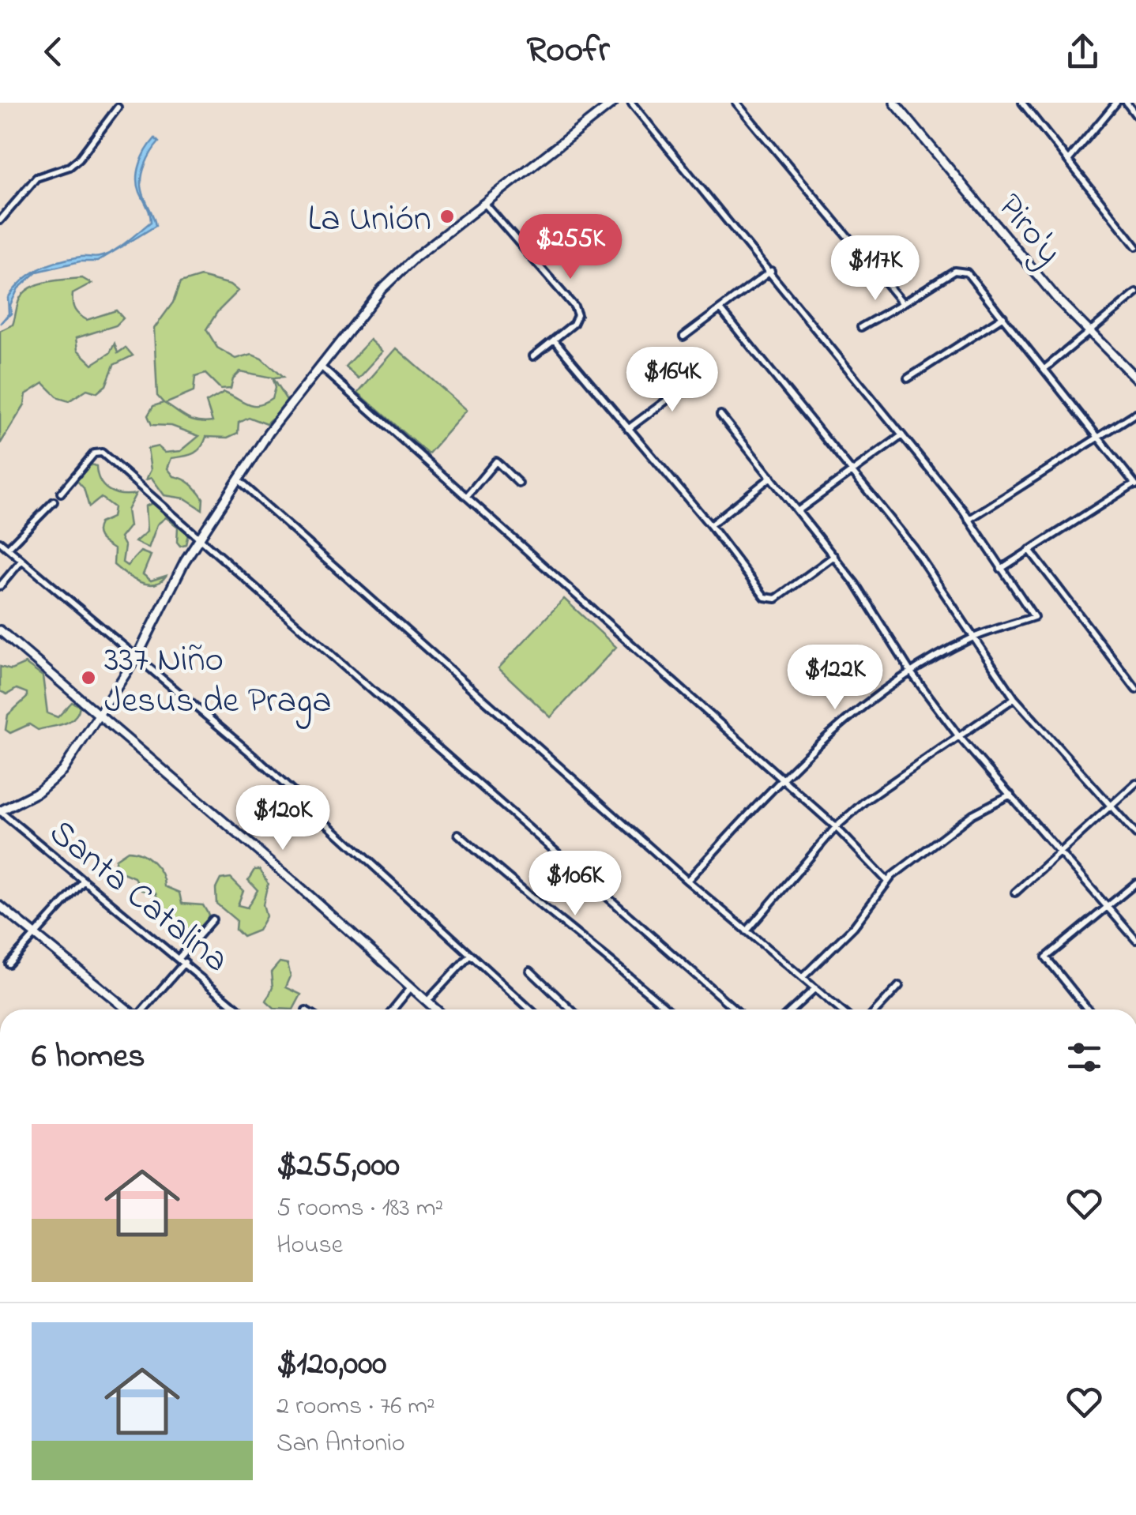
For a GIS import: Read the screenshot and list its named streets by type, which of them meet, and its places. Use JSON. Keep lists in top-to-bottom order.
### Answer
{
  "streets": {
    "main road": ["Piro'y"],
    "street": ["Santa Catalina"]
  },
  "places": ["La Unión", "337 Niño Jesus de Praga"],
  "page": {
    "header": "Roofr",
    "price": [
      "$255K",
      "$117K",
      "$164K",
      "$122K",
      "$120K",
      "$106K"
    ],
    "heading": "6 homes",
    "list": [
      {
        "name": "$255,000",
        "note": "5 rooms · 183 m² · House"
      },
      {
        "name": "$120,000",
        "note": "2 rooms · 76 m² · San Antonio"
      }
    ]
  }
}
